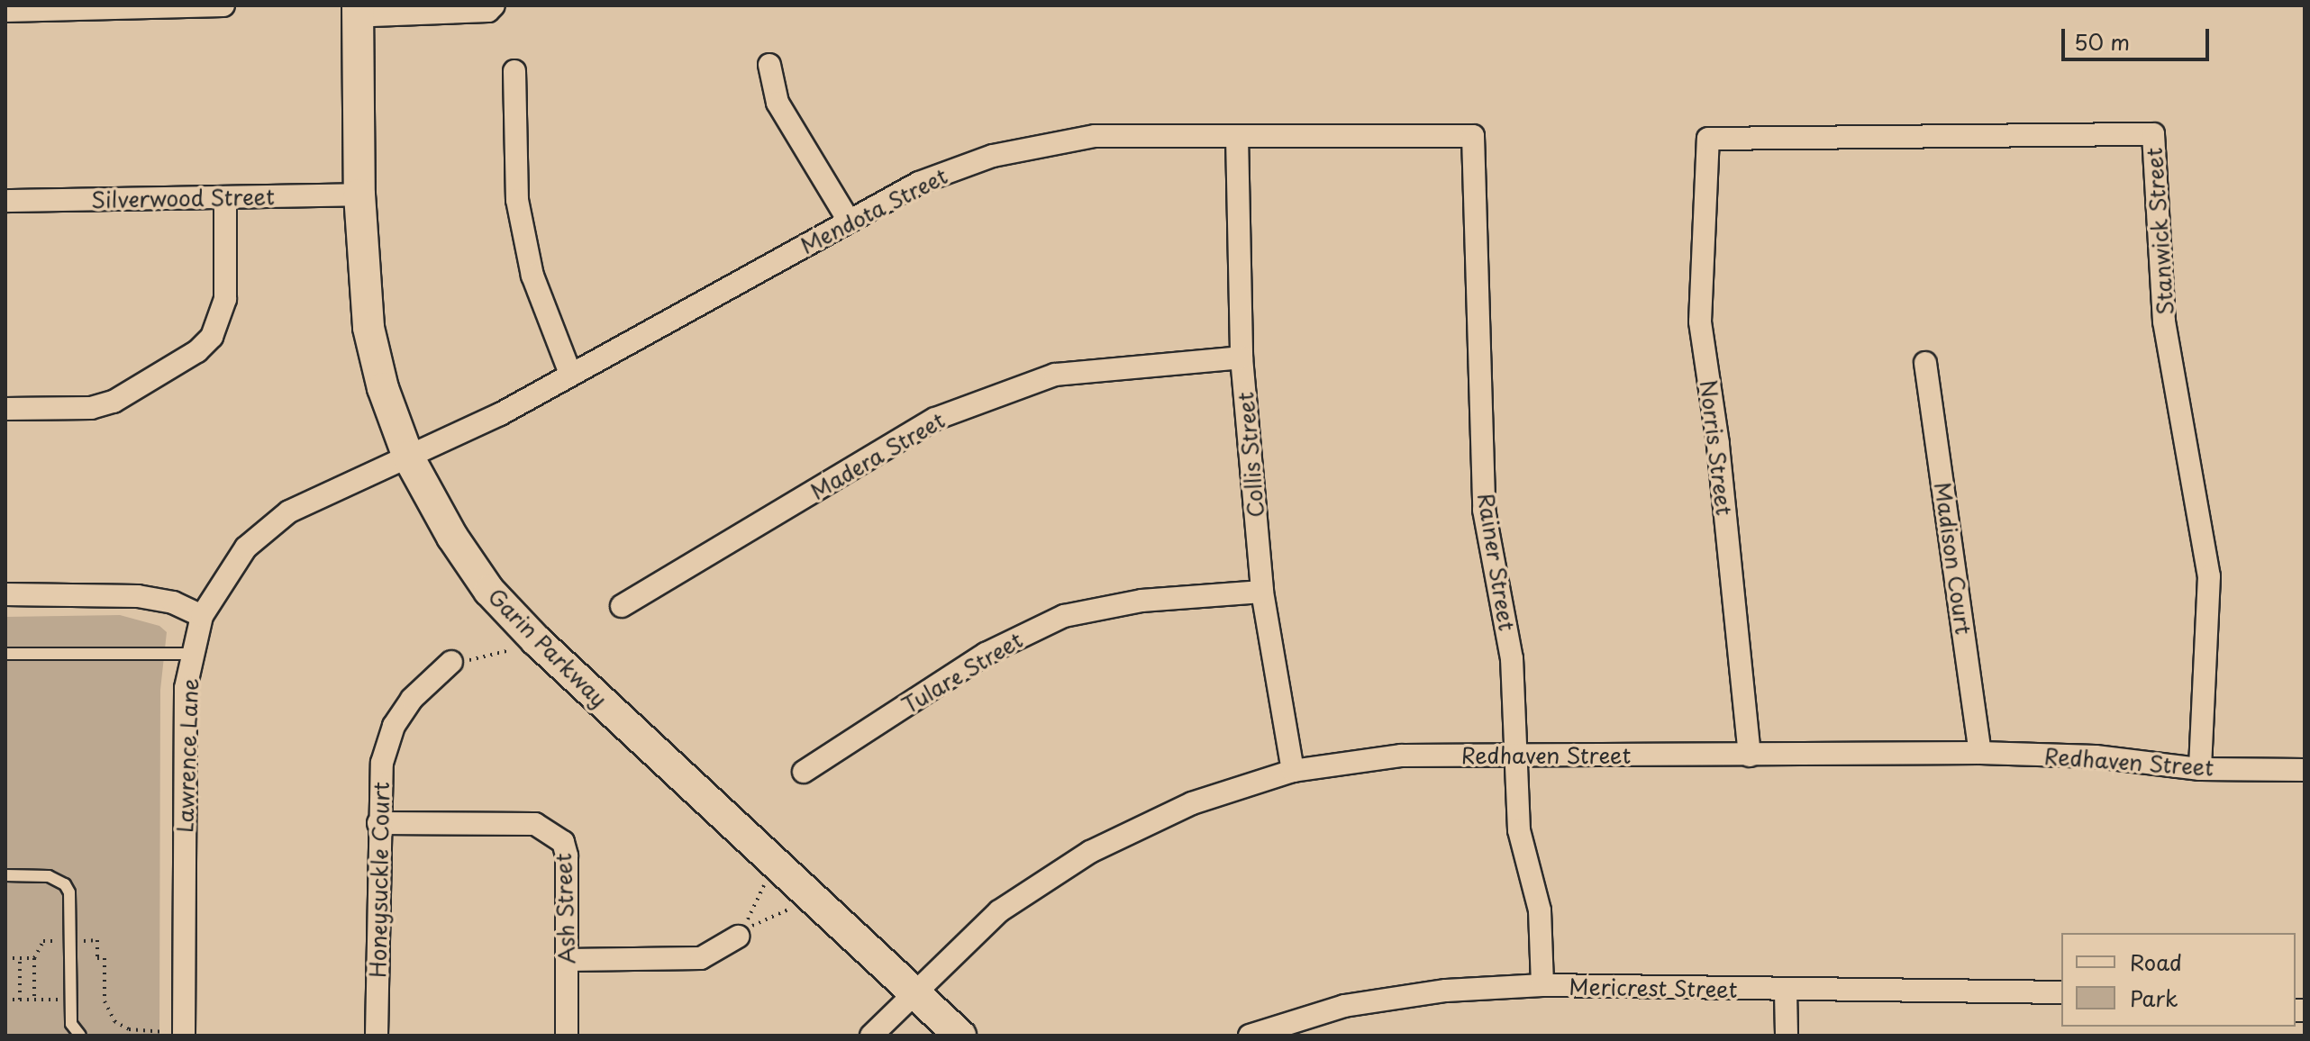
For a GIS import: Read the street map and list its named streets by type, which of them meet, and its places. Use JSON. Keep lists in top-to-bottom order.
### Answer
{
  "streets": {
    "street": [
      "Silverwood Street",
      "Mendota Street",
      "Stanwick Street",
      "Norris Street",
      "Collis Street",
      "Madera Street",
      "Madison Court",
      "Rainer Street",
      "Garin Parkway",
      "Tulare Street",
      "Lawrence Lane",
      "Redhaven Street",
      "Honeysuckle Court",
      "Ash Street",
      "Mericrest Street"
    ]
  },
  "crossings": [
    ["Silverwood Street", "Garin Parkway"],
    ["Mendota Street", "Collis Street"],
    ["Mendota Street", "Rainer Street"],
    ["Mendota Street", "Garin Parkway"],
    ["Mendota Street", "Lawrence Lane"],
    ["Stanwick Street", "Norris Street"],
    ["Stanwick Street", "Redhaven Street"],
    ["Norris Street", "Redhaven Street"],
    ["Collis Street", "Madera Street"],
    ["Collis Street", "Tulare Street"],
    ["Collis Street", "Redhaven Street"],
    ["Madison Court", "Redhaven Street"],
    ["Rainer Street", "Redhaven Street"],
    ["Rainer Street", "Mericrest Street"],
    ["Garin Parkway", "Lawrence Lane"],
    ["Garin Parkway", "Redhaven Street"],
    ["Honeysuckle Court", "Ash Street"]
  ],
  "legend": ["Road", "Park"],
  "scale_bar": "50 m"
}
